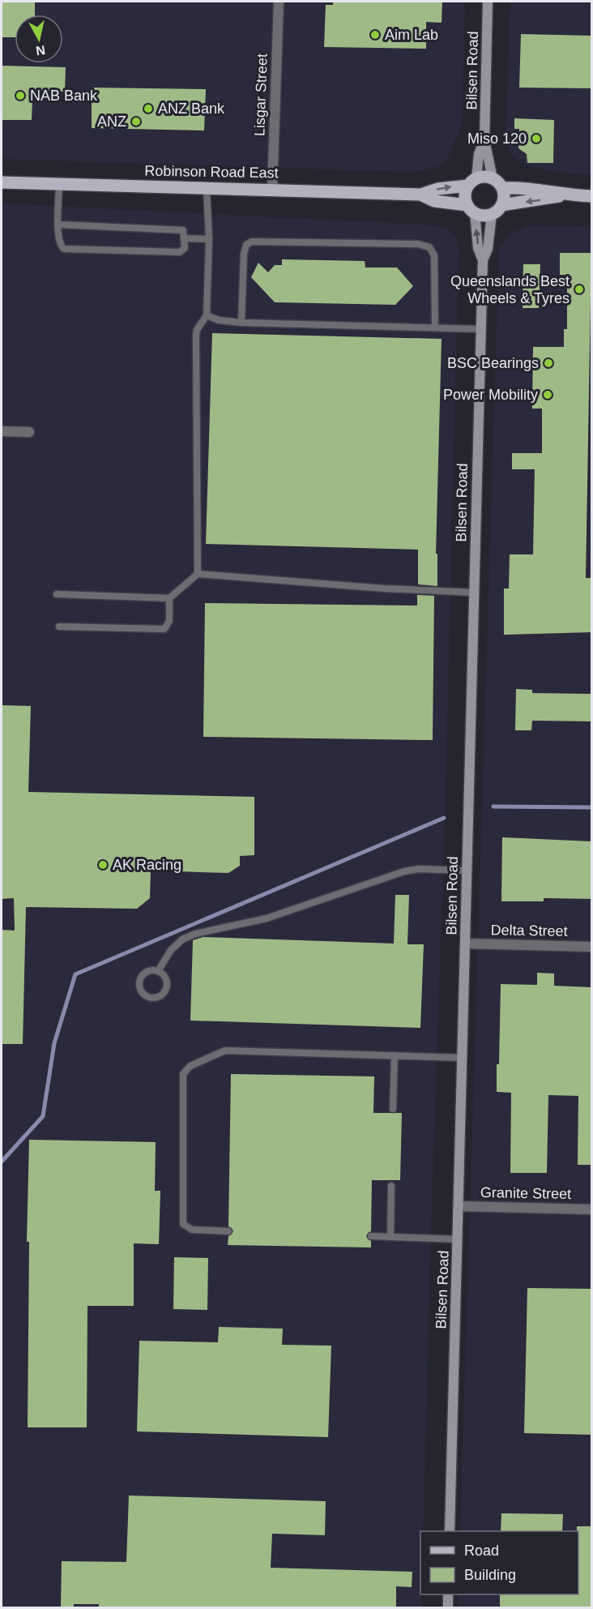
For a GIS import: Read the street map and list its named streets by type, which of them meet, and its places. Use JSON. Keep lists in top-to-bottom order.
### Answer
{
  "streets": {
    "main road": ["Robinson Road East"],
    "street": [
      "Bilsen Road",
      "Lisgar Street",
      "Delta Street",
      "Granite Street"
    ]
  },
  "crossings": [
    ["Bilsen Road", "Robinson Road East"],
    ["Bilsen Road", "Delta Street"],
    ["Bilsen Road", "Granite Street"],
    ["Lisgar Street", "Robinson Road East"]
  ],
  "places": [
    "Aim Lab",
    "NAB Bank",
    "ANZ Bank",
    "ANZ",
    "Miso 120",
    "Queenslands Best Wheels & Tyres",
    "BSC Bearings",
    "Power Mobility",
    "AK Racing"
  ],
  "legend": ["Road", "Building"],
  "north": "bottom"
}
